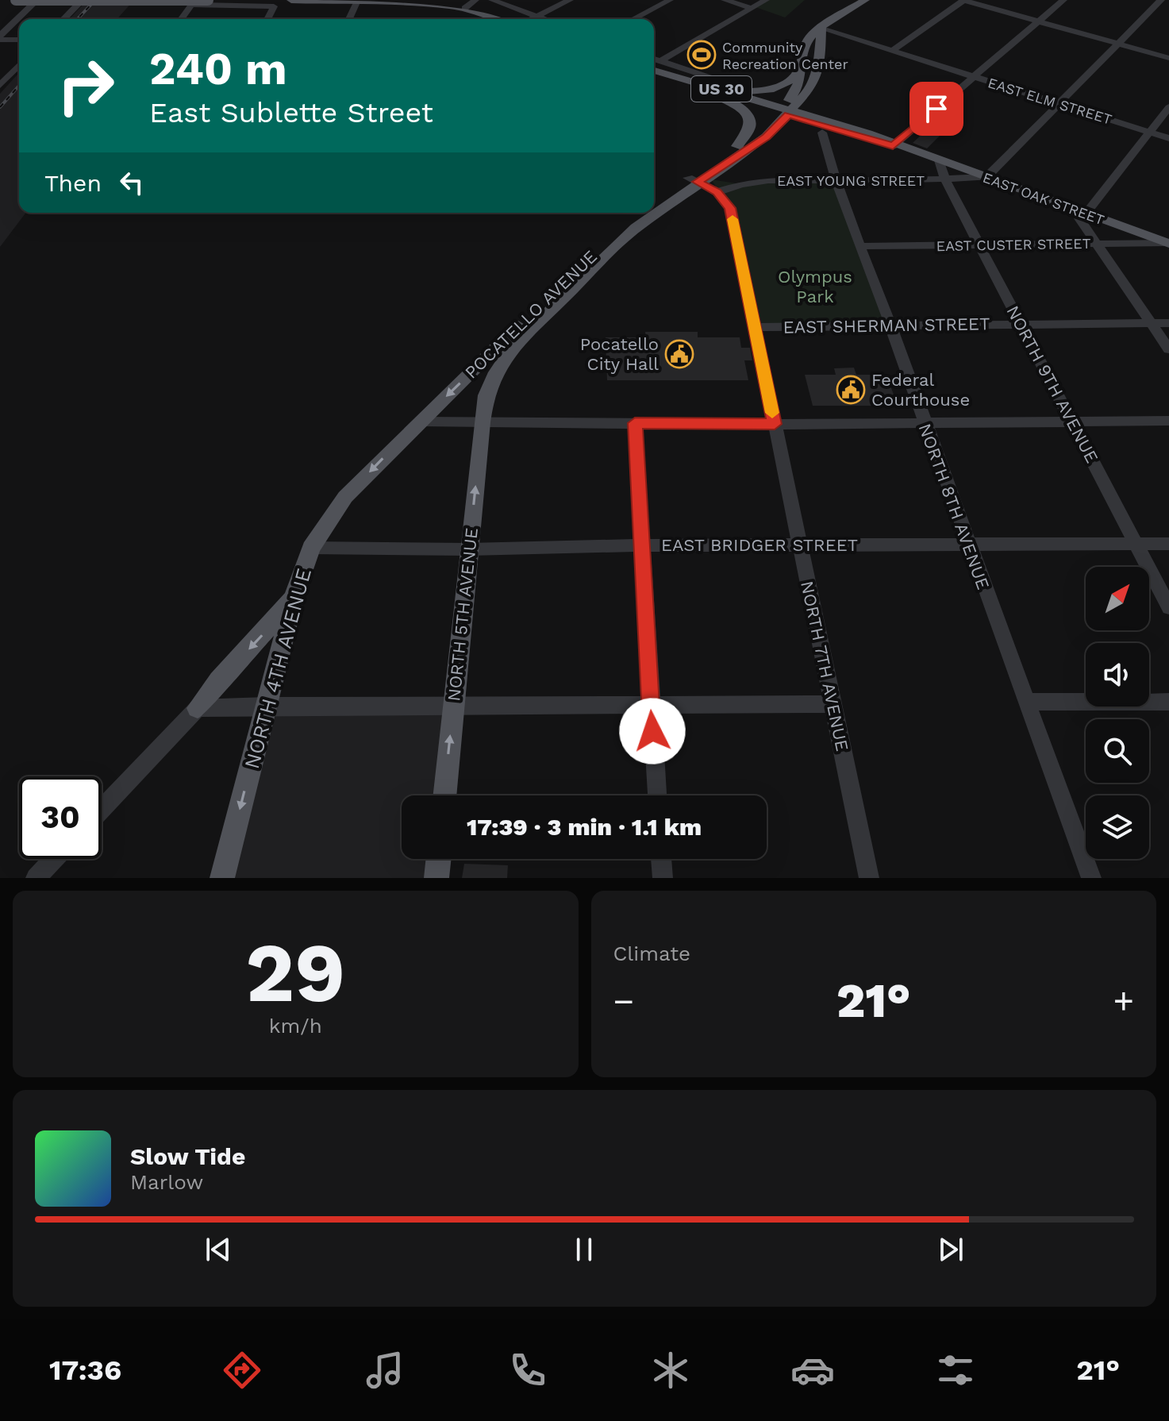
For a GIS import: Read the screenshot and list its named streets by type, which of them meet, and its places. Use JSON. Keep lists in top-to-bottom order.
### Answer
{
  "streets": {
    "main road": [
      "US 30",
      "EAST OAK STREET",
      "POCATELLO AVENUE",
      "NORTH 5TH AVENUE",
      "NORTH 4TH AVENUE"
    ],
    "street": [
      "EAST ELM STREET",
      "EAST YOUNG STREET",
      "EAST CUSTER STREET",
      "EAST SHERMAN STREET",
      "NORTH 9TH AVENUE",
      "NORTH 8TH AVENUE",
      "EAST BRIDGER STREET",
      "NORTH 7TH AVENUE"
    ]
  },
  "crossings": [
    ["US 30", "EAST OAK STREET"],
    ["US 30", "POCATELLO AVENUE"],
    ["EAST YOUNG STREET", "EAST OAK STREET"],
    ["EAST YOUNG STREET", "NORTH 9TH AVENUE"],
    ["EAST YOUNG STREET", "NORTH 8TH AVENUE"],
    ["EAST YOUNG STREET", "NORTH 7TH AVENUE"],
    ["EAST OAK STREET", "EAST CUSTER STREET"],
    ["EAST OAK STREET", "POCATELLO AVENUE"],
    ["EAST OAK STREET", "NORTH 9TH AVENUE"],
    ["EAST CUSTER STREET", "NORTH 9TH AVENUE"],
    ["EAST CUSTER STREET", "NORTH 8TH AVENUE"],
    ["POCATELLO AVENUE", "NORTH 5TH AVENUE"],
    ["POCATELLO AVENUE", "NORTH 4TH AVENUE"],
    ["EAST SHERMAN STREET", "NORTH 9TH AVENUE"],
    ["EAST SHERMAN STREET", "NORTH 8TH AVENUE"],
    ["EAST SHERMAN STREET", "NORTH 7TH AVENUE"],
    ["NORTH 9TH AVENUE", "EAST BRIDGER STREET"],
    ["NORTH 8TH AVENUE", "EAST BRIDGER STREET"],
    ["EAST BRIDGER STREET", "NORTH 5TH AVENUE"],
    ["EAST BRIDGER STREET", "NORTH 7TH AVENUE"],
    ["EAST BRIDGER STREET", "NORTH 4TH AVENUE"]
  ],
  "one_way": ["NORTH 5TH AVENUE", "NORTH 4TH AVENUE"],
  "parks": ["Olympus Park"],
  "places": {
    "sports": ["Community Recreation Center"],
    "public building": ["Pocatello City Hall", "Federal Courthouse"]
  },
  "north": "top right",
  "page": {
    "turn": ["240 m", "East Sublette Street"],
    "then": "Then",
    "limit": "30",
    "trip": "17:39 · 3 min · 1.1 km",
    "tile": [
      ["29", "km/h"],
      "Climate"
    ],
    "heat": ["−", "21°", "+"],
    "song": ["Slow Tide", "Marlow"],
    "tabs": ["17:36", "21°"]
  }
}
